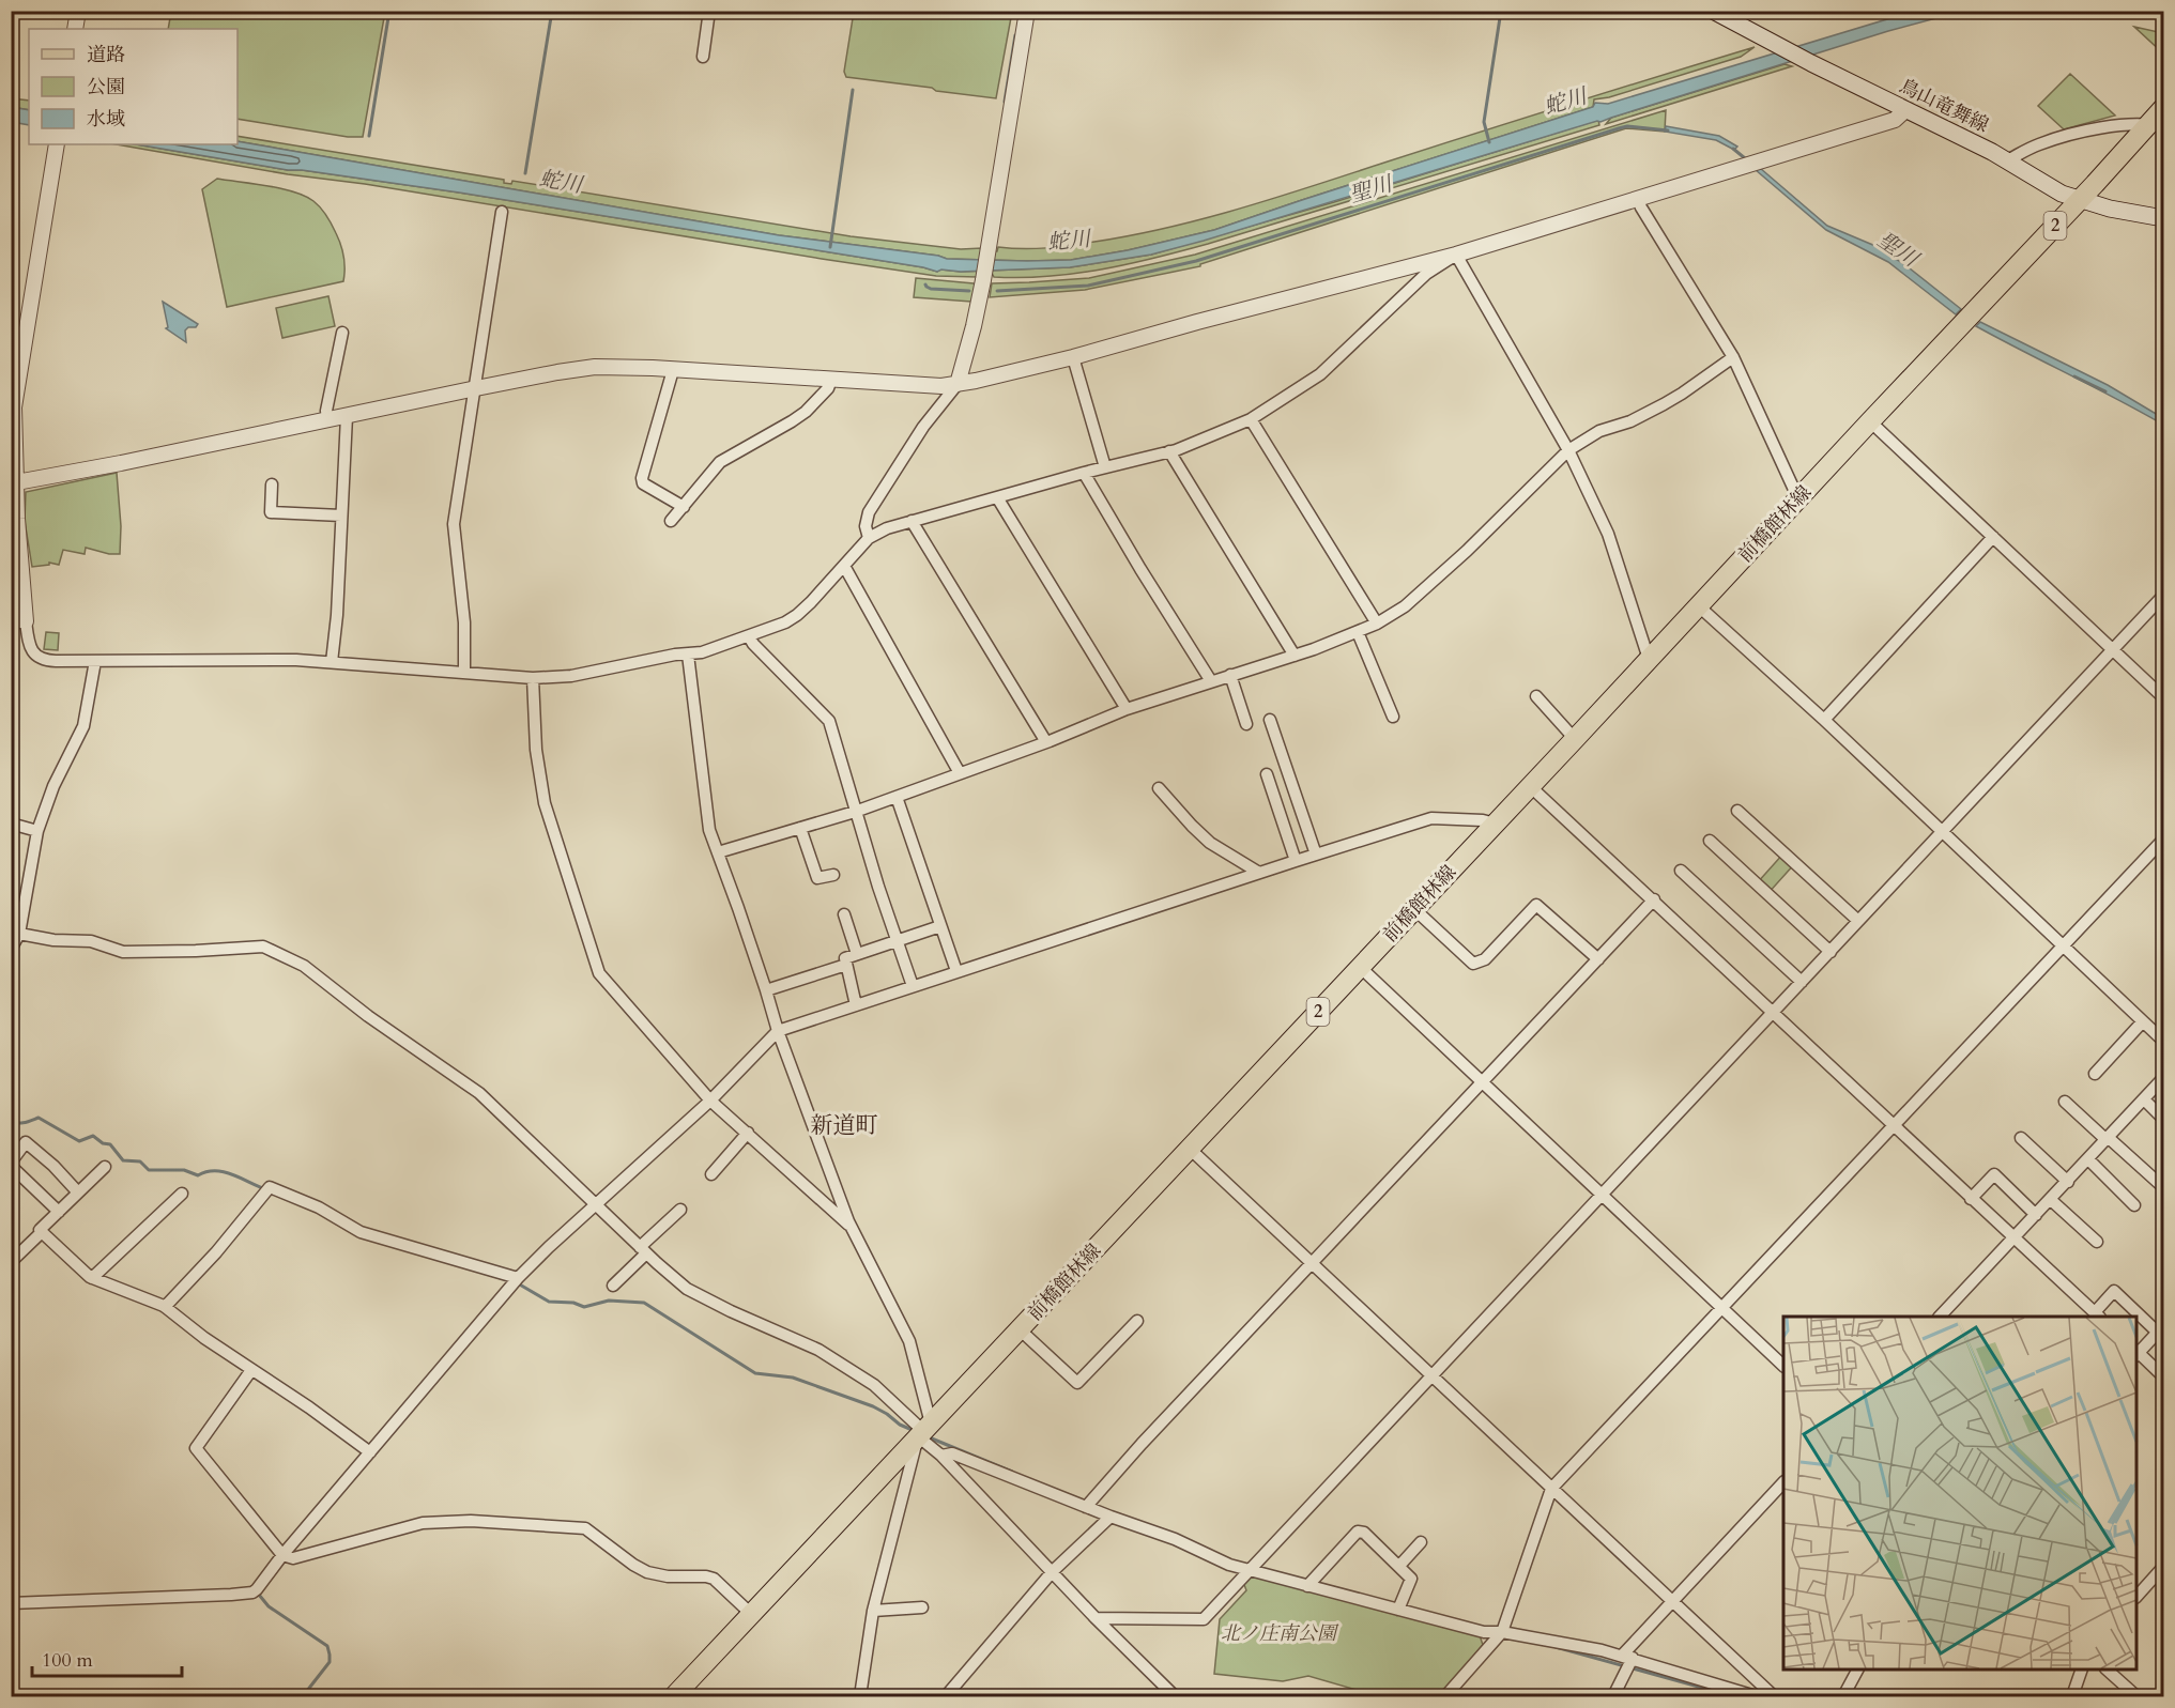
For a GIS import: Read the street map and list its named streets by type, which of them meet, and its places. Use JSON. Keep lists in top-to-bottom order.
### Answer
{
  "streets": {
    "main road": ["鳥山竜舞線", "2", "前橋館林線"]
  },
  "crossings": [
    ["鳥山竜舞線", "前橋館林線"]
  ],
  "districts": ["新道町"],
  "water": ["蛇川", "聖川"],
  "parks": ["北ノ庄南公園"],
  "legend": ["道路", "公園", "水域"],
  "scale_bar": "100 m"
}
